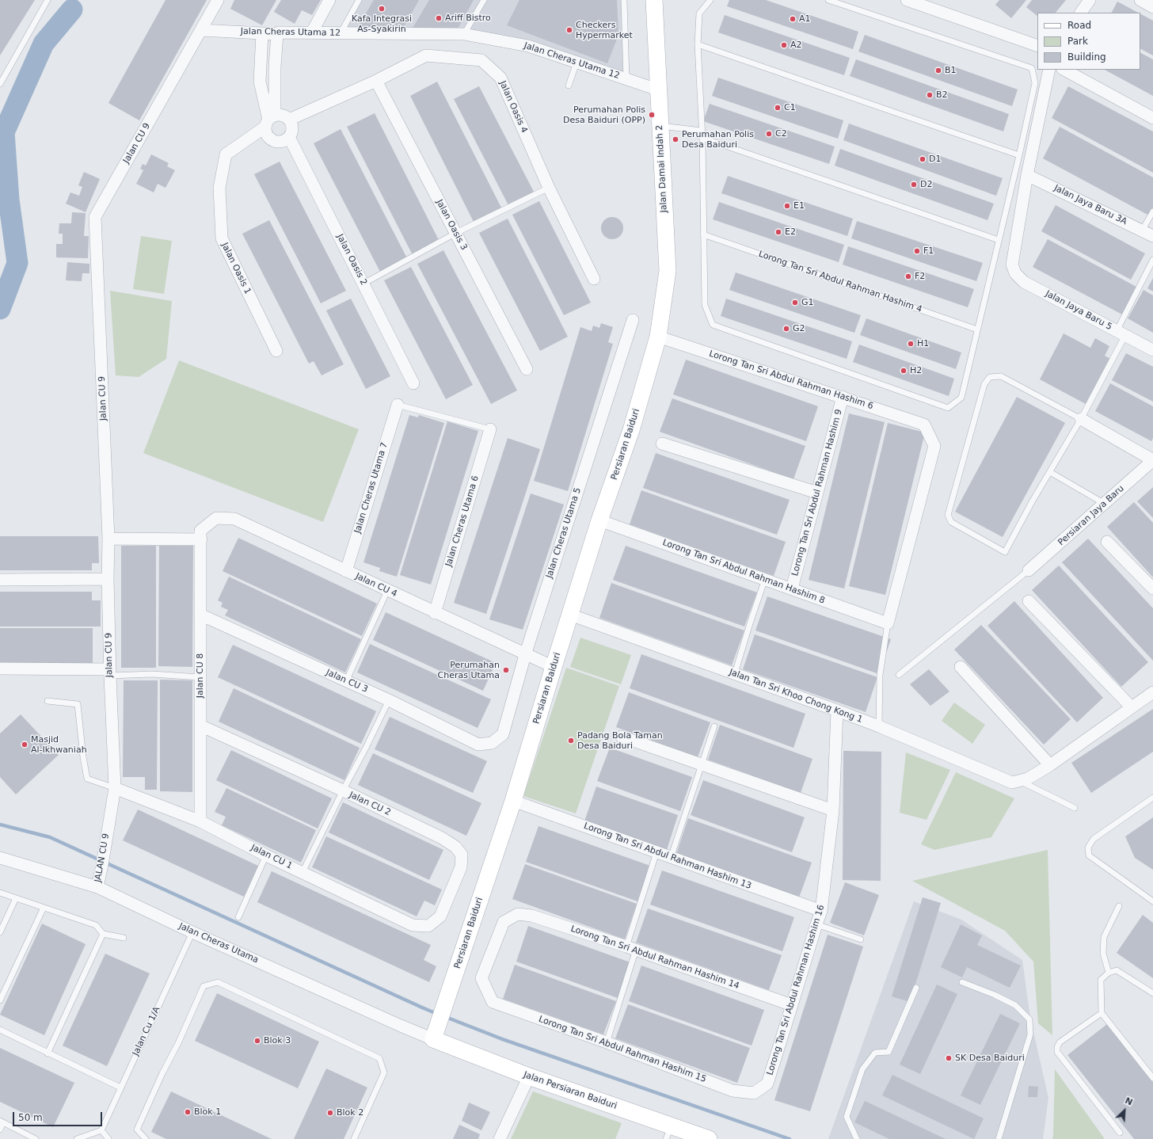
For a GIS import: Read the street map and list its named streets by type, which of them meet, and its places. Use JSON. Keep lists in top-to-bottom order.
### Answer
{
  "streets": {
    "street": [
      "Jalan Cheras Utama 12",
      "Jalan Oasis 4",
      "Jalan CU 9",
      "Jalan Damai Indah 2",
      "Jalan Jaya Baru 3A",
      "Jalan Oasis 3",
      "Jalan Oasis 2",
      "Jalan Oasis 1",
      "Jalan Jaya Baru 5",
      "Lorong Tan Sri Abdul Rahman Hashim 6",
      "Persiaran Baiduri",
      "Jalan Cheras Utama 7",
      "Lorong Tan Sri Abdul Rahman Hashim 9",
      "Persiaran Jaya Baru",
      "Jalan Cheras Utama 6",
      "Jalan Cheras Utama 5",
      "Lorong Tan Sri Abdul Rahman Hashim 8",
      "Jalan CU 4",
      "Jalan CU 8",
      "Jalan CU 3",
      "Jalan Tan Sri Khoo Chong Kong 1",
      "Jalan CU 2",
      "Lorong Tan Sri Abdul Rahman Hashim 13",
      "Jalan CU 1",
      "JALAN CU 9",
      "Jalan Cheras Utama",
      "Lorong Tan Sri Abdul Rahman Hashim 14",
      "Lorong Tan Sri Abdul Rahman Hashim 16",
      "Lorong Tan Sri Abdul Rahman Hashim 15",
      "Jalan Persiaran Baiduri"
    ],
    "lane": ["Lorong Tan Sri Abdul Rahman Hashim 4", "Jalan Cu 1/A"]
  },
  "crossings": [
    ["Jalan Cheras Utama 12", "Jalan CU 9"],
    ["Jalan Cheras Utama 12", "Jalan Damai Indah 2"],
    ["Jalan Oasis 4", "Jalan Oasis 3"],
    ["Jalan Oasis 4", "Jalan Oasis 2"],
    ["Jalan Oasis 4", "Jalan Oasis 1"],
    ["Jalan CU 9", "Jalan CU 1"],
    ["Jalan CU 9", "JALAN CU 9"],
    ["Jalan Damai Indah 2", "Lorong Tan Sri Abdul Rahman Hashim 6"],
    ["Jalan Damai Indah 2", "Persiaran Baiduri"],
    ["Jalan Jaya Baru 3A", "Jalan Jaya Baru 5"],
    ["Jalan Oasis 2", "Jalan Oasis 1"],
    ["Lorong Tan Sri Abdul Rahman Hashim 6", "Persiaran Baiduri"],
    ["Lorong Tan Sri Abdul Rahman Hashim 6", "Lorong Tan Sri Abdul Rahman Hashim 9"],
    ["Lorong Tan Sri Abdul Rahman Hashim 6", "Lorong Tan Sri Abdul Rahman Hashim 8"],
    ["Persiaran Baiduri", "Lorong Tan Sri Abdul Rahman Hashim 8"],
    ["Persiaran Baiduri", "Jalan CU 4"],
    ["Persiaran Baiduri", "Jalan Tan Sri Khoo Chong Kong 1"],
    ["Persiaran Baiduri", "Lorong Tan Sri Abdul Rahman Hashim 13"],
    ["Persiaran Baiduri", "Jalan Cheras Utama"],
    ["Persiaran Baiduri", "Jalan Persiaran Baiduri"],
    ["Jalan Cheras Utama 7", "Jalan CU 4"],
    ["Lorong Tan Sri Abdul Rahman Hashim 9", "Lorong Tan Sri Abdul Rahman Hashim 8"],
    ["Jalan Cheras Utama 6", "Jalan CU 4"],
    ["Jalan Cheras Utama 5", "Jalan CU 4"],
    ["Jalan Cheras Utama 5", "Jalan CU 3"],
    ["Jalan CU 4", "Jalan CU 8"],
    ["Jalan CU 8", "Jalan CU 3"],
    ["Jalan CU 8", "Jalan CU 2"],
    ["Jalan CU 8", "Jalan CU 1"],
    ["Jalan Tan Sri Khoo Chong Kong 1", "Lorong Tan Sri Abdul Rahman Hashim 16"],
    ["Jalan CU 2", "Jalan CU 1"],
    ["Lorong Tan Sri Abdul Rahman Hashim 13", "Lorong Tan Sri Abdul Rahman Hashim 16"],
    ["JALAN CU 9", "Jalan Cheras Utama"],
    ["Jalan Cheras Utama", "Jalan Cu 1/A"],
    ["Jalan Cheras Utama", "Jalan Persiaran Baiduri"],
    ["Lorong Tan Sri Abdul Rahman Hashim 14", "Lorong Tan Sri Abdul Rahman Hashim 16"],
    ["Lorong Tan Sri Abdul Rahman Hashim 14", "Lorong Tan Sri Abdul Rahman Hashim 15"],
    ["Lorong Tan Sri Abdul Rahman Hashim 16", "Lorong Tan Sri Abdul Rahman Hashim 15"]
  ],
  "places": [
    "Kafa Integrasi As-Syakirin",
    "Ariff Bistro",
    "A1",
    "Checkers Hypermarket",
    "A2",
    "B1",
    "B2",
    "C1",
    "Perumahan Polis Desa Baiduri (OPP)",
    "C2",
    "Perumahan Polis Desa Baiduri",
    "D1",
    "D2",
    "E1",
    "E2",
    "F1",
    "F2",
    "G1",
    "G2",
    "H1",
    "H2",
    "Perumahan Cheras Utama",
    "Padang Bola Taman Desa Baiduri",
    "Masjid Al-Ikhwaniah",
    "Blok 3",
    "SK Desa Baiduri",
    "Blok 1",
    "Blok 2"
  ],
  "legend": ["Road", "Park", "Building"],
  "scale_bar": "50 m",
  "north": "top right"
}
